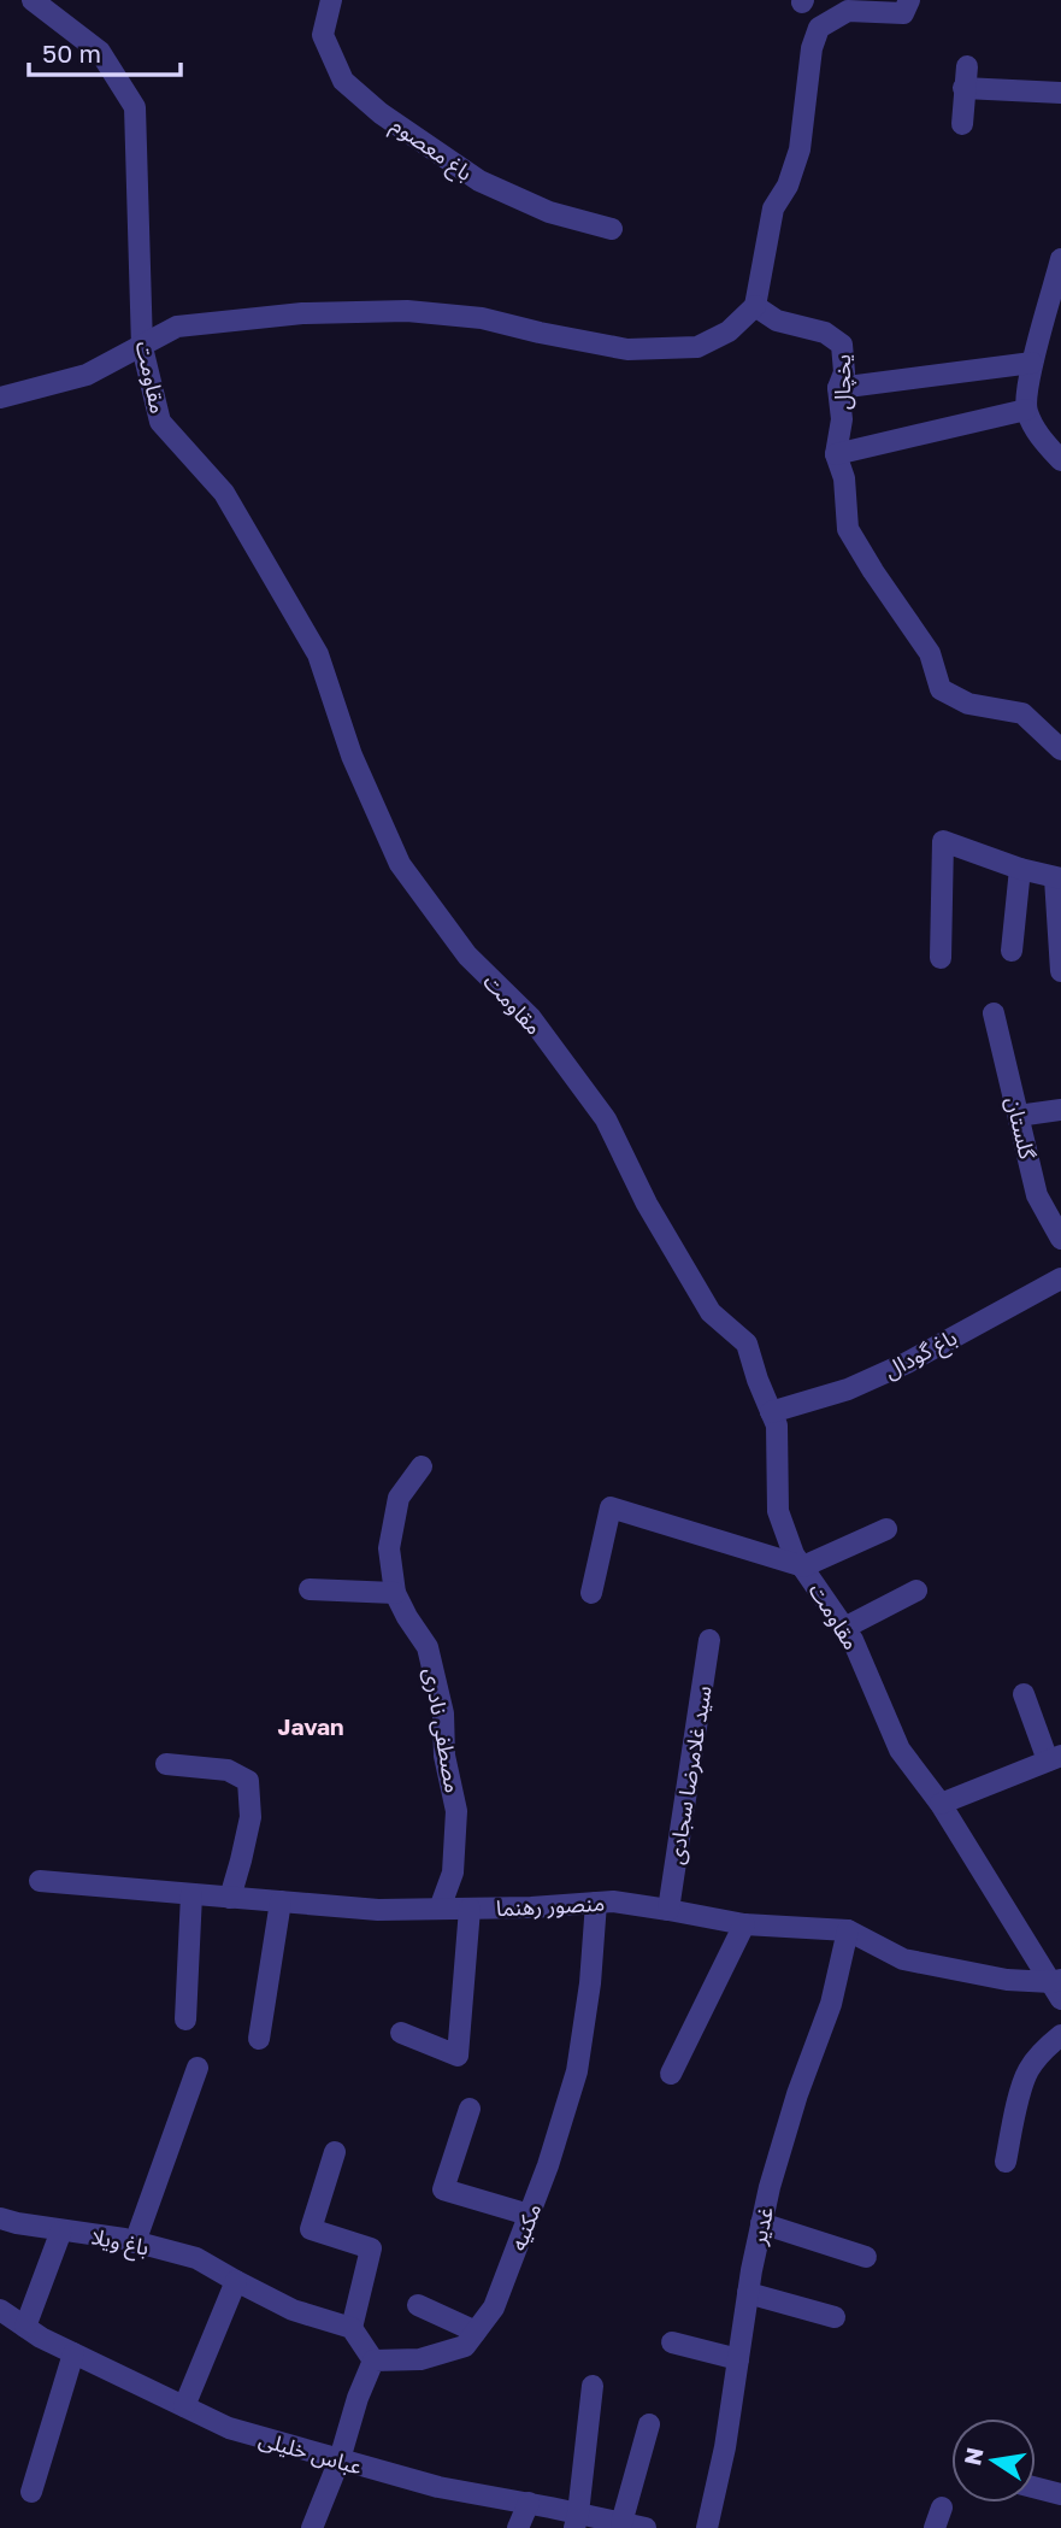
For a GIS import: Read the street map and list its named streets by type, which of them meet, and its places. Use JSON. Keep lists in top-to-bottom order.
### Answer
{
  "streets": {
    "street": [
      "باغ معصوم",
      "مقاومت",
      "یخچال",
      "گلستان",
      "باغ گودال",
      "مصطفی نادری",
      "سید غلامرضا سجادی",
      "منصور رهنما",
      "غدیر",
      "مکنیه",
      "باغ ویلا",
      "عباس خلیلی"
    ]
  },
  "crossings": [
    ["مقاومت", "باغ گودال"],
    ["مقاومت", "منصور رهنما"],
    ["مصطفی نادری", "منصور رهنما"],
    ["سید غلامرضا سجادی", "منصور رهنما"],
    ["منصور رهنما", "غدیر"],
    ["منصور رهنما", "مکنیه"]
  ],
  "districts": ["Javan"],
  "scale_bar": "50 m",
  "north": "left"
}
